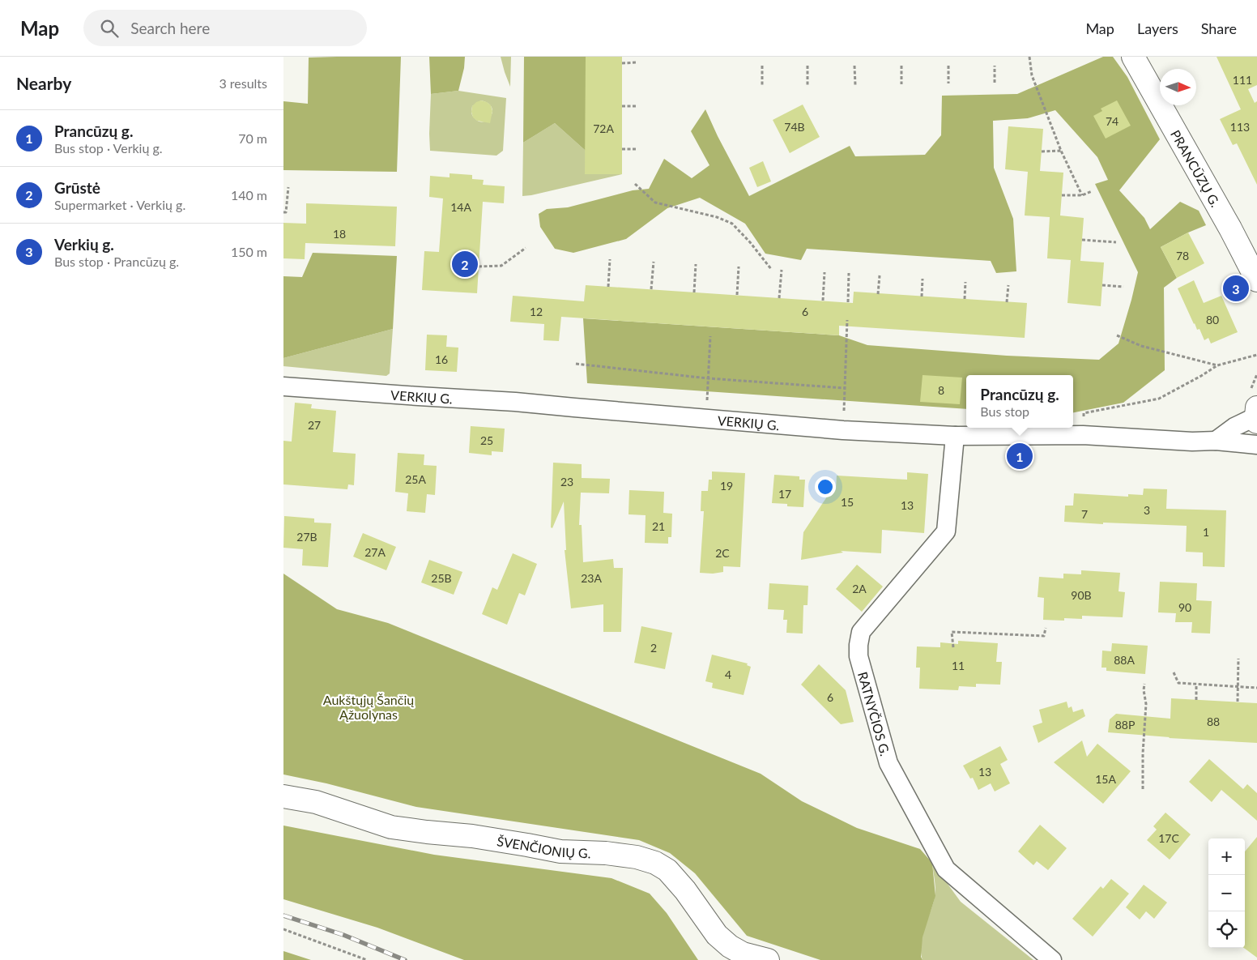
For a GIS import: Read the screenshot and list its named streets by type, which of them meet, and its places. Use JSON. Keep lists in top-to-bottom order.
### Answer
{
  "streets": {
    "street": [
      "PRANCŪZŲ G.",
      "VERKIŲ G.",
      "RATNYČIOS G.",
      "ŠVENČIONIŲ G."
    ]
  },
  "crossings": [
    ["VERKIŲ G.", "RATNYČIOS G."]
  ],
  "parks": ["Aukštųjų Šančių Ąžuolynas"],
  "house_numbers": [
    "111",
    "74",
    "74B",
    "113",
    "72A",
    "14A",
    "18",
    "78",
    "12",
    "6",
    "80",
    "16",
    "8",
    "27",
    "25",
    "25A",
    "23",
    "19",
    "17",
    "15",
    "13",
    "3",
    "7",
    "21",
    "1",
    "27B",
    "27A",
    "2C",
    "25B",
    "23A",
    "2A",
    "90B",
    "90",
    "2",
    "88A",
    "11",
    "4",
    "6",
    "88",
    "88P",
    "13",
    "15A",
    "17C"
  ],
  "north": "right",
  "page": {
    "header": "Map",
    "search": "Search here",
    "nav": ["Map", "Layers", "Share"],
    "heading": ["Nearby", "3 results"],
    "list": [
      {
        "mark": "1",
        "name": "Prancūzų g.",
        "note": "Bus stop · Verkių g.",
        "value": "70 m"
      },
      {
        "mark": "2",
        "name": "Grūstė",
        "note": "Supermarket · Verkių g.",
        "value": "140 m"
      },
      {
        "mark": "3",
        "name": "Verkių g.",
        "note": "Bus stop · Prancūzų g.",
        "value": "150 m"
      }
    ],
    "pins": ["2", "3", "1"],
    "popup": ["Prancūzų g.", "Bus stop"],
    "map_buttons": ["+", "−"]
  }
}
